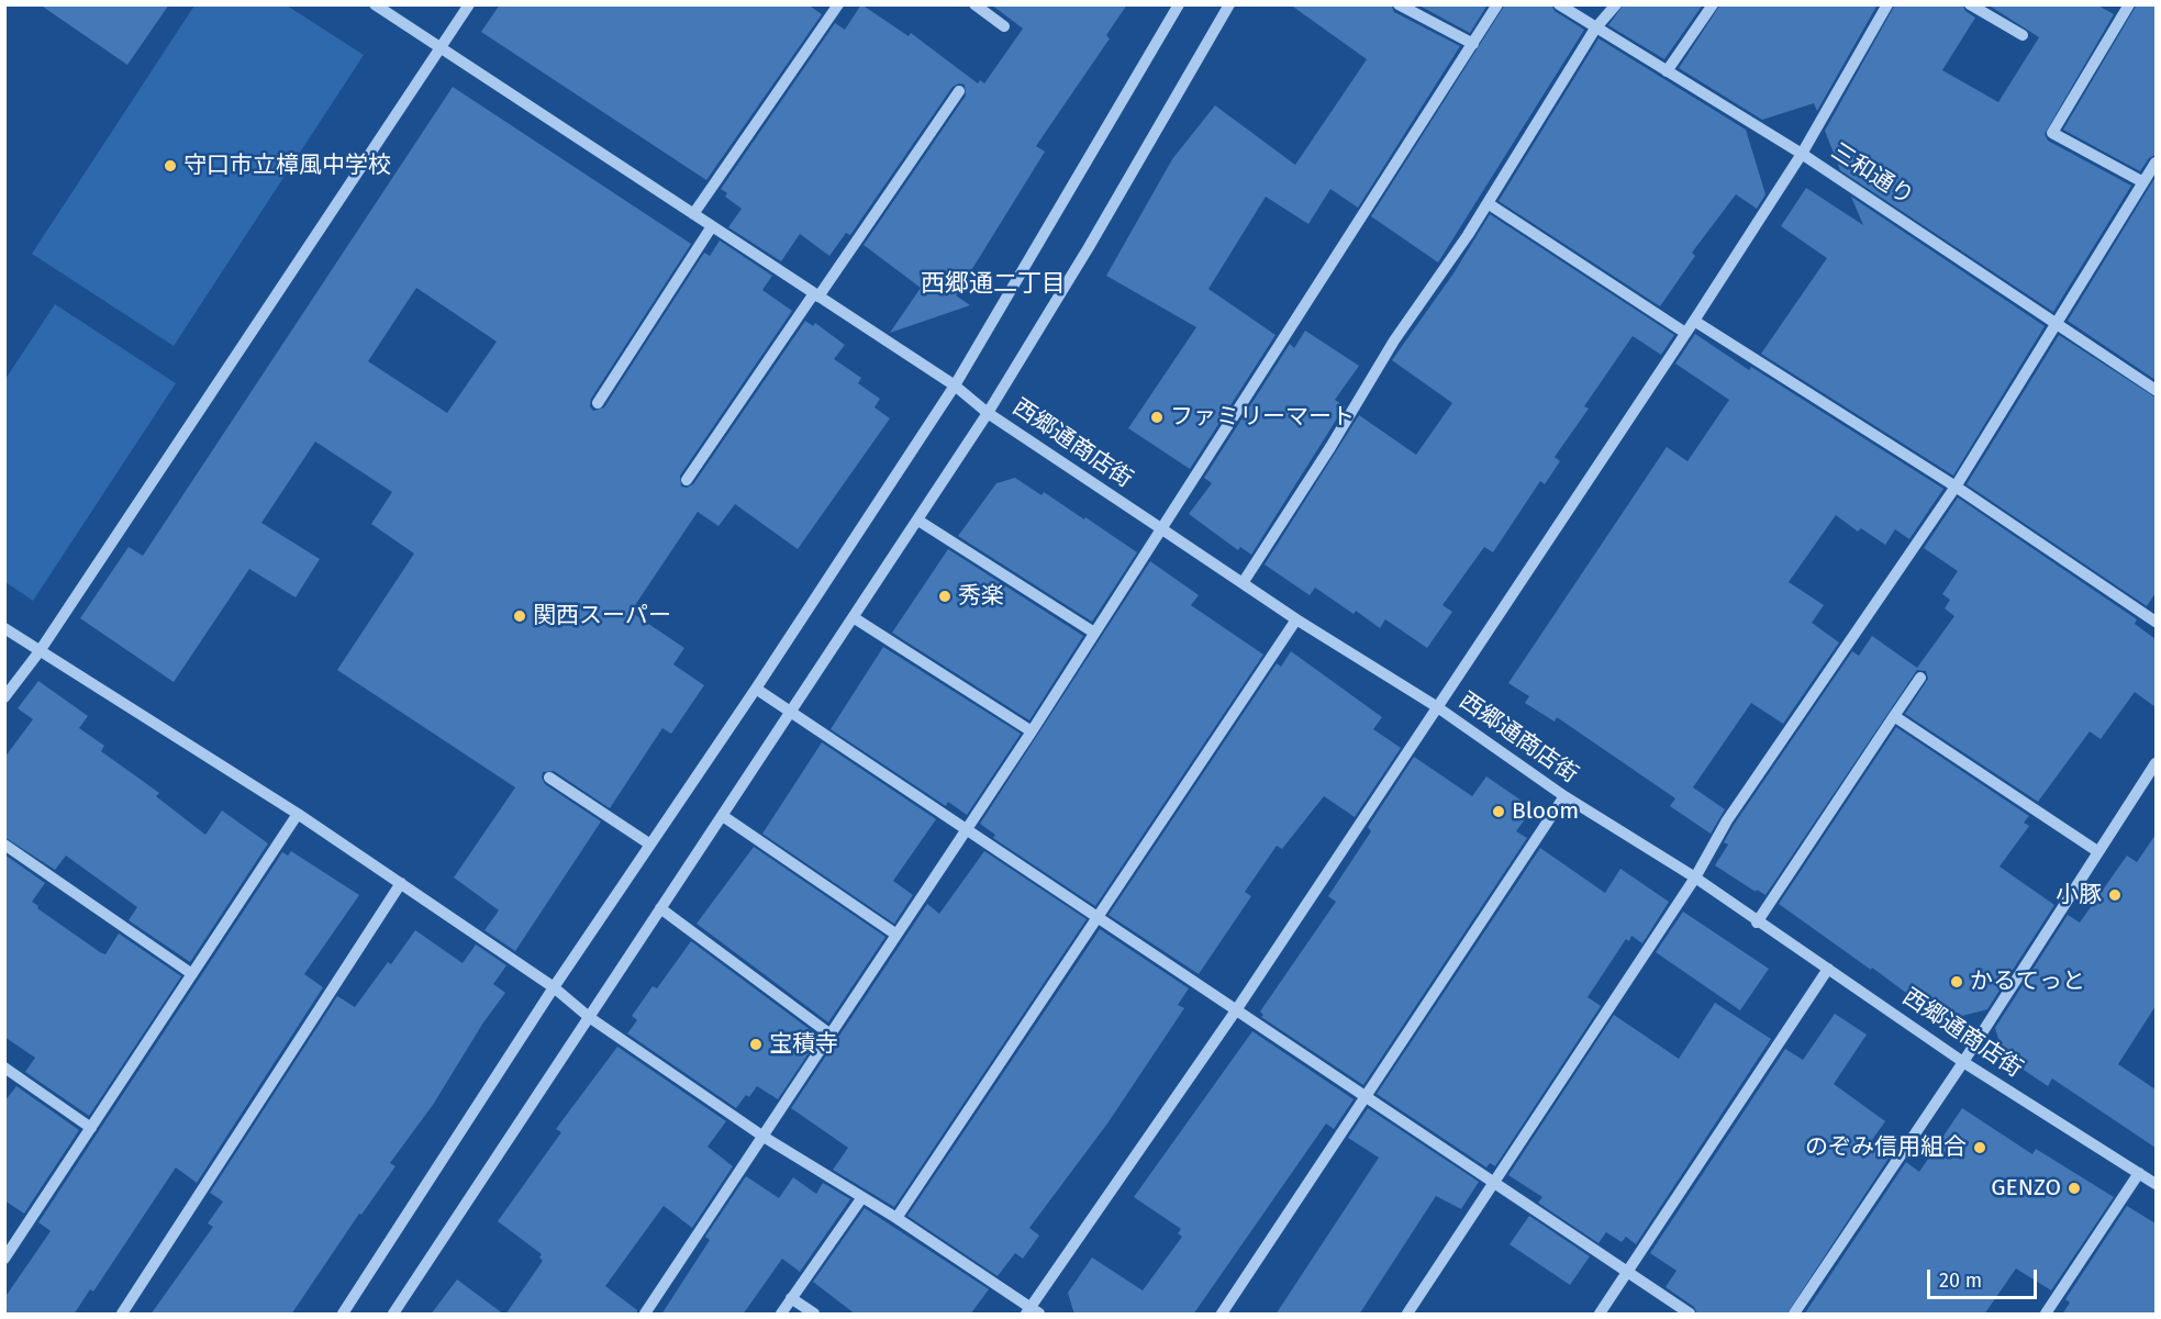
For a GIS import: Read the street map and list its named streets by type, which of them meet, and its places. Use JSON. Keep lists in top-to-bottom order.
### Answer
{
  "streets": {
    "street": ["三和通り", "西郷通商店街"]
  },
  "districts": ["西郷通二丁目"],
  "places": [
    "守口市立樟風中学校",
    "ファミリーマート",
    "秀楽",
    "関西スーパー",
    "Bloom",
    "小豚",
    "かるてっと",
    "宝積寺",
    "のぞみ信用組合",
    "GENZO"
  ],
  "scale_bar": "20 m"
}
